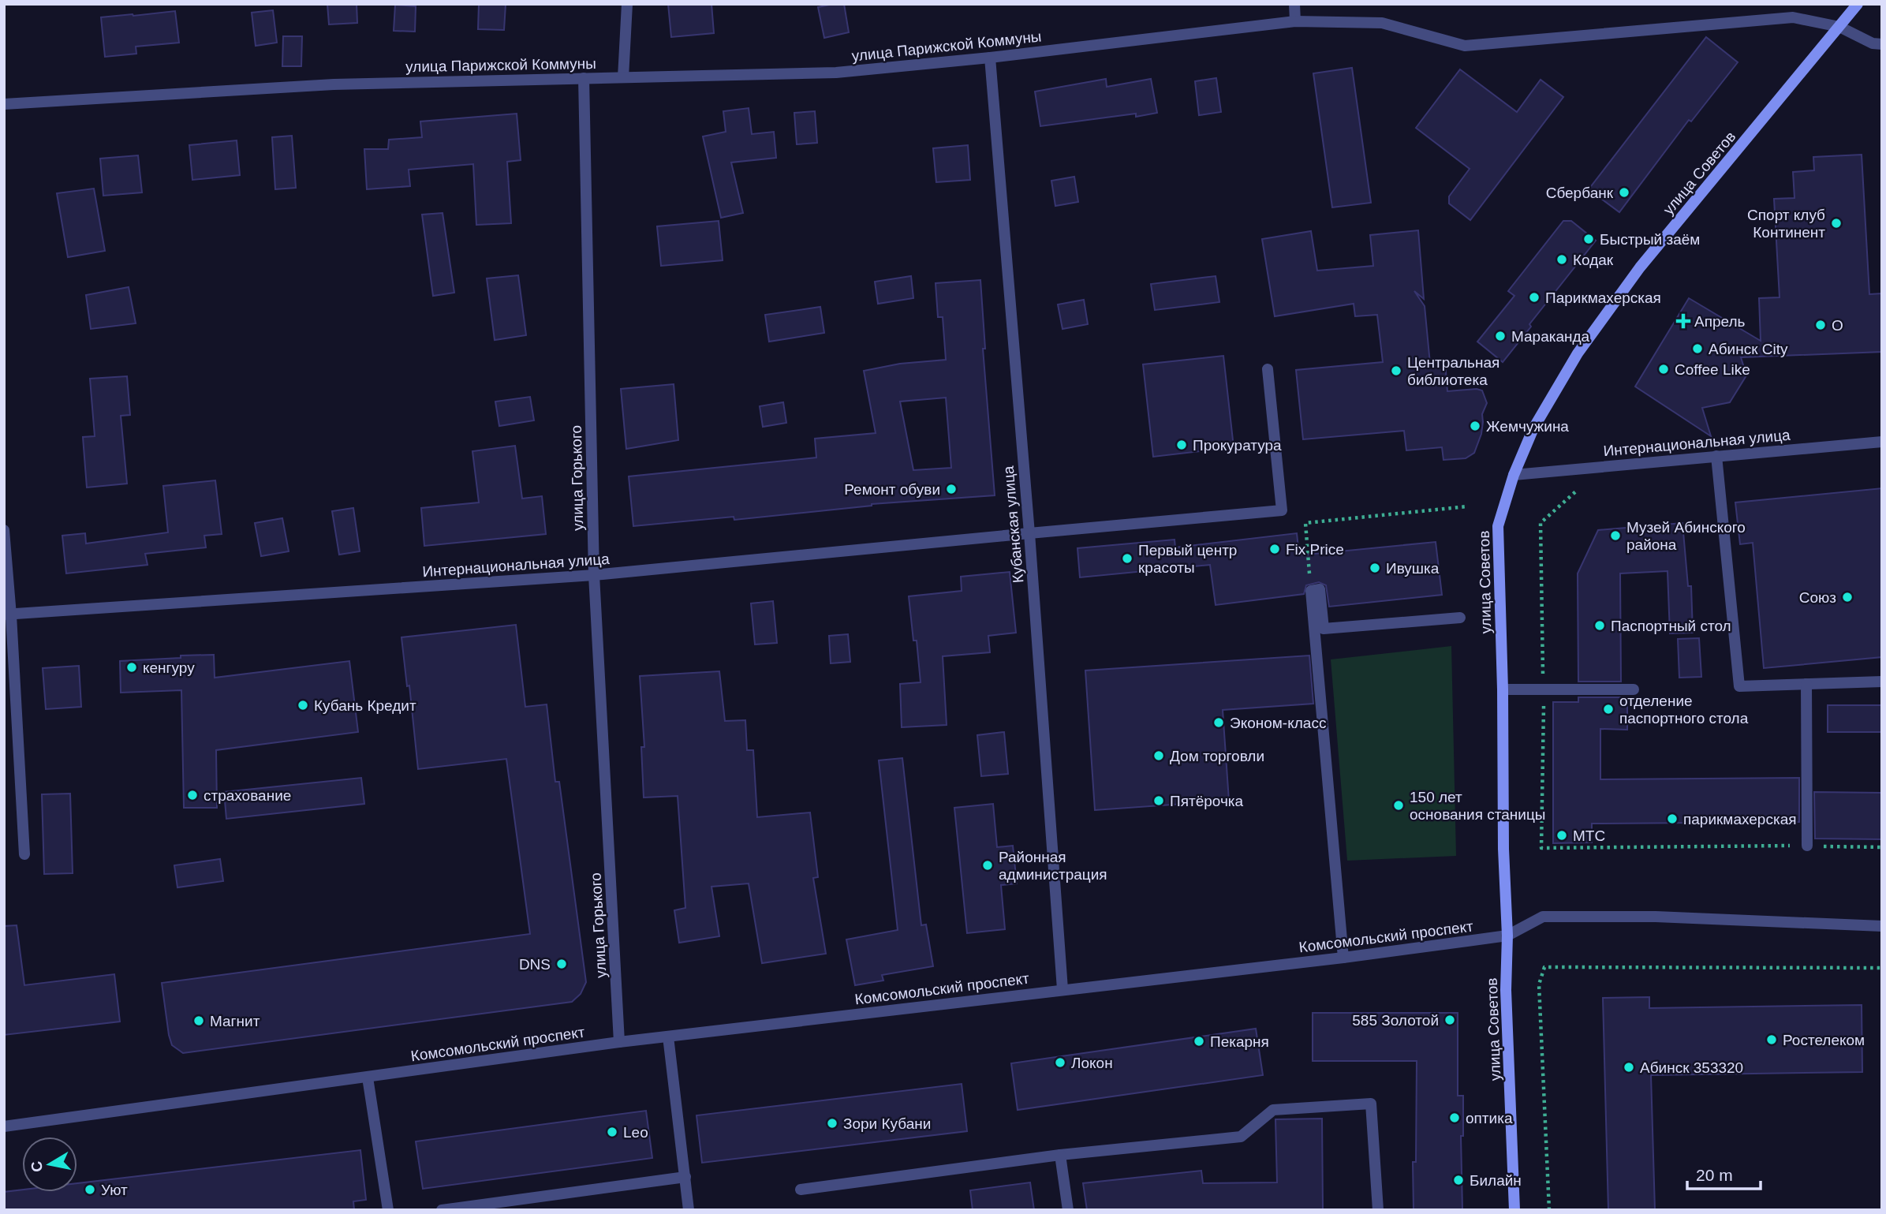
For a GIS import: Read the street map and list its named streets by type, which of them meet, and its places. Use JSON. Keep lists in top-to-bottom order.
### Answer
{
  "streets": {
    "main road": ["улица Советов"],
    "street": [
      "улица Парижской Коммуны",
      "Интернациональная улица",
      "улица Горького",
      "Кубанская улица",
      "Комсомольский проспект"
    ]
  },
  "crossings": [
    ["улица Парижской Коммуны", "улица Советов"],
    ["улица Парижской Коммуны", "улица Горького"],
    ["улица Парижской Коммуны", "Кубанская улица"],
    ["улица Советов", "Интернациональная улица"],
    ["улица Советов", "Комсомольский проспект"],
    ["Интернациональная улица", "улица Горького"],
    ["Интернациональная улица", "Кубанская улица"],
    ["улица Горького", "Комсомольский проспект"],
    ["Кубанская улица", "Комсомольский проспект"]
  ],
  "places": {
    "other": [
      "Сбербанк",
      "Спорт клуб Континент",
      "Быстрый заём",
      "Кодак",
      "Парикмахерская",
      "О",
      "Мараканда",
      "Абинск City",
      "Coffee Like",
      "Центральная библиотека",
      "Жемчужина",
      "Прокуратура",
      "Ремонт обуви",
      "Музей Абинского района",
      "Fix Price",
      "Первый центр красоты",
      "Ивушка",
      "Союз",
      "Паспортный стол",
      "кенгуру",
      "Кубань Кредит",
      "отделение паспортного стола",
      "Эконом-класс",
      "Дом торговли",
      "страхование",
      "Пятёрочка",
      "150 лет основания станицы",
      "парикмахерская",
      "МТС",
      "Районная администрация",
      "DNS",
      "585 Золотой",
      "Магнит",
      "Ростелеком",
      "Пекарня",
      "Локон",
      "Абинск 353320",
      "оптика",
      "Зори Кубани",
      "Leo",
      "Билайн",
      "Уют"
    ],
    "health": ["Апрель"]
  },
  "scale_bar": "20 m",
  "north": "left"
}
